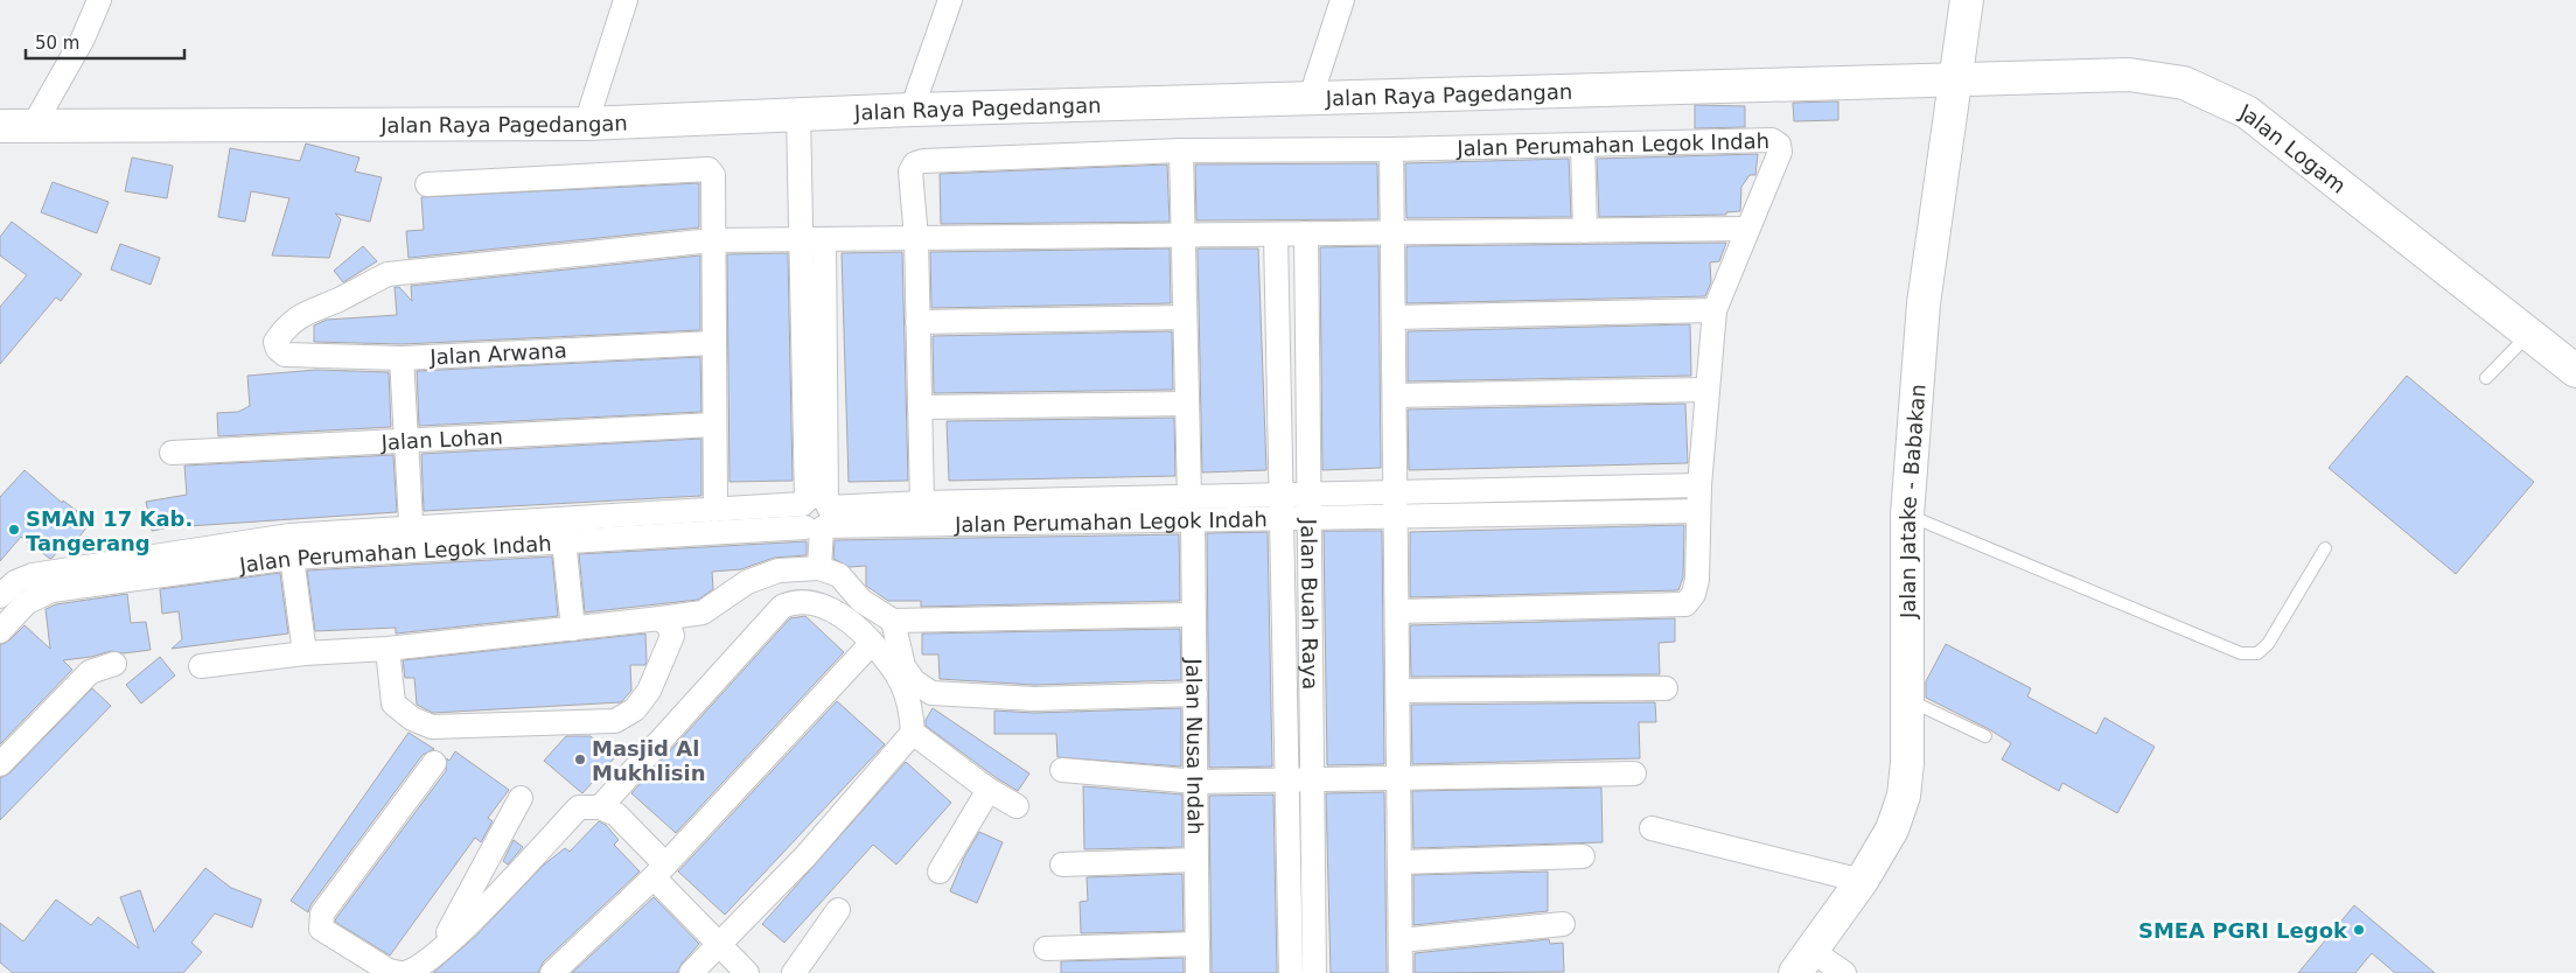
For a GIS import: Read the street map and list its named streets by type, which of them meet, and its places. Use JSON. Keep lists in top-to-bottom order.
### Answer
{
  "streets": {
    "street": [
      "Jalan Raya Pagedangan",
      "Jalan Perumahan Legok Indah",
      "Jalan Logam",
      "Jalan Arwana",
      "Jalan Lohan",
      "Jalan Jatake - Babakan",
      "Jalan Buah Raya",
      "Jalan Nusa Indah"
    ]
  },
  "crossings": [
    ["Jalan Raya Pagedangan", "Jalan Logam"],
    ["Jalan Raya Pagedangan", "Jalan Jatake - Babakan"],
    ["Jalan Perumahan Legok Indah", "Jalan Buah Raya"],
    ["Jalan Perumahan Legok Indah", "Jalan Nusa Indah"],
    ["Jalan Logam", "Jalan Jatake - Babakan"]
  ],
  "places": ["SMAN 17 Kab. Tangerang", "Masjid Al Mukhlisin", "SMEA PGRI Legok"],
  "scale_bar": "50 m"
}
